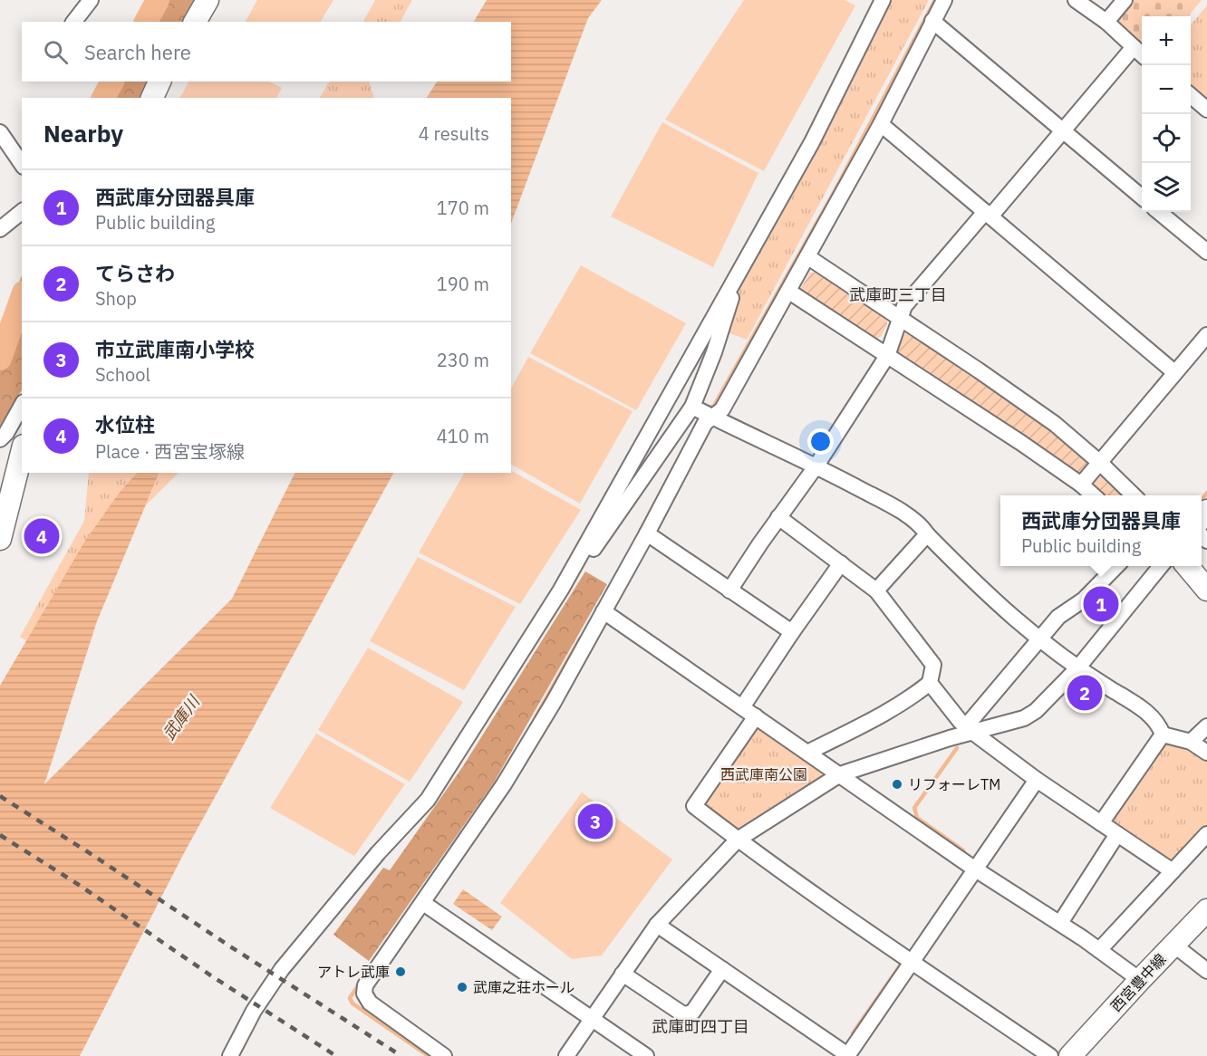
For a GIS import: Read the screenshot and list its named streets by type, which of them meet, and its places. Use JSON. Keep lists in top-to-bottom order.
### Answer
{
  "streets": {
    "main road": ["西宮豊中線"]
  },
  "districts": ["武庫町三丁目", "武庫町四丁目"],
  "water": ["武庫川"],
  "parks": ["西武庫南公園"],
  "places": ["リフォーレTM", "アトレ武庫", "武庫之荘ホール"],
  "page": {
    "map_buttons": ["+", "−"],
    "search": "Search here",
    "heading": ["Nearby", "4 results"],
    "list": [
      {
        "mark": "1",
        "name": "西武庫分団器具庫",
        "note": "Public building",
        "value": "170 m"
      },
      {
        "mark": "2",
        "name": "てらさわ",
        "note": "Shop",
        "value": "190 m"
      },
      {
        "mark": "3",
        "name": "市立武庫南小学校",
        "note": "School",
        "value": "230 m"
      },
      {
        "mark": "4",
        "name": "水位柱",
        "note": "Place · 西宮宝塚線",
        "value": "410 m"
      }
    ],
    "popup": ["西武庫分団器具庫", "Public building"],
    "pins": [
      "4",
      "1",
      "2",
      "3"
    ]
  }
}
